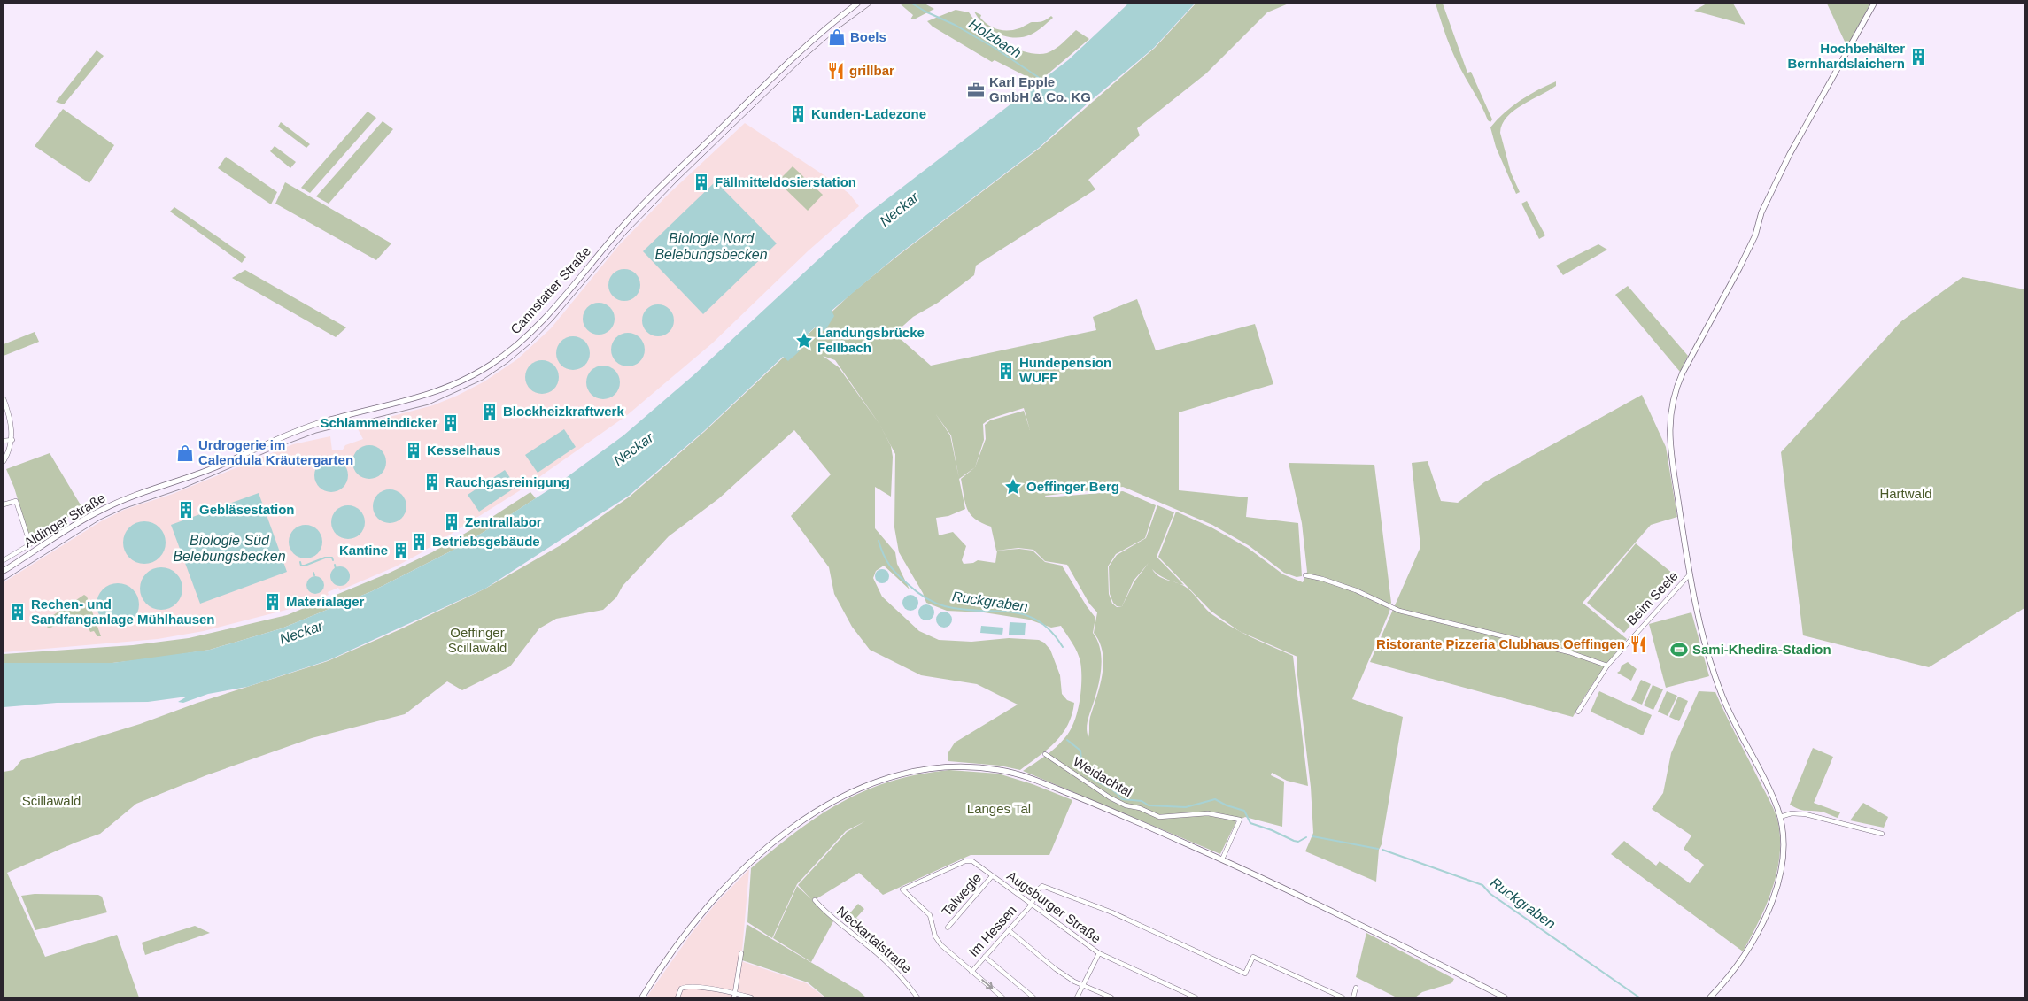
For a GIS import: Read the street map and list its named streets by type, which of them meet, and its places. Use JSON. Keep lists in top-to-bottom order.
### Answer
{
  "streets": {
    "main road": ["Cannstatter Straße", "Aldinger Straße"],
    "street": [
      "Beim Seele",
      "Weidachtal",
      "Talwegle",
      "Augsburger Straße",
      "Im Hessen",
      "Neckartalstraße"
    ]
  },
  "crossings": [
    ["Cannstatter Straße", "Aldinger Straße"],
    ["Talwegle", "Augsburger Straße"],
    ["Augsburger Straße", "Im Hessen"]
  ],
  "water": [
    "Holzbach",
    "Neckar",
    "Biologie Nord Belebungsbecken",
    "Biologie Süd Belebungsbecken",
    "Ruckgraben"
  ],
  "parks": [
    "Hartwald",
    "Oeffinger Scillawald",
    "Scillawald",
    "Langes Tal"
  ],
  "places": {
    "shop": ["Boels", "Urdrogerie im Calendula Kräutergarten"],
    "building": [
      "Hochbehälter Bernhardslaichern",
      "Kunden-Ladezone",
      "Fällmitteldosierstation",
      "Hundepension WUFF",
      "Blockheizkraftwerk",
      "Schlammeindicker",
      "Kesselhaus",
      "Rauchgasreinigung",
      "Gebläsestation",
      "Zentrallabor",
      "Betriebsgebäude",
      "Kantine",
      "Materialager",
      "Rechen- und Sandfanganlage Mühlhausen"
    ],
    "restaurant": ["grillbar", "Ristorante Pizzeria Clubhaus Oeffingen"],
    "office": ["Karl Epple GmbH & Co. KG"],
    "place": ["Landungsbrücke Fellbach", "Oeffinger Berg"],
    "sports": ["Sami-Khedira-Stadion"]
  }
}
